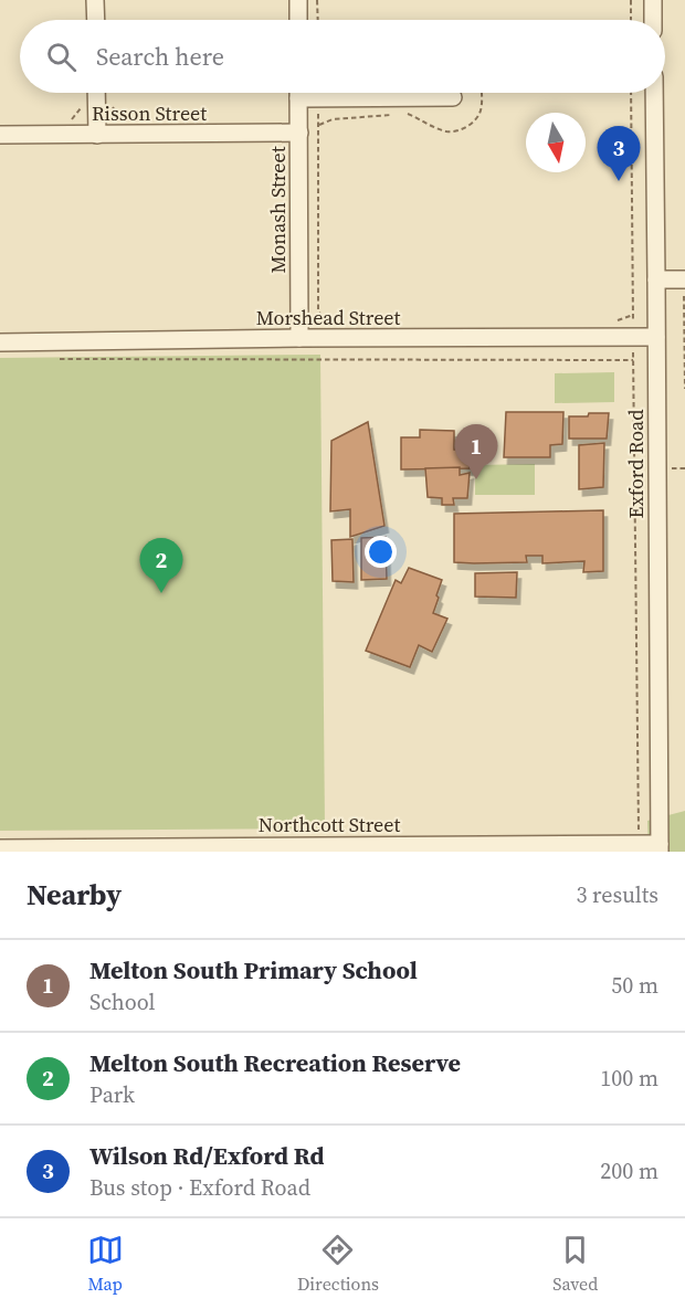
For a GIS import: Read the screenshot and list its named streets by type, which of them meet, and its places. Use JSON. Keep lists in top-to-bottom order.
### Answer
{
  "streets": {
    "street": [
      "Risson Street",
      "Monash Street",
      "Morshead Street",
      "Exford Road",
      "Northcott Street"
    ]
  },
  "crossings": [
    ["Risson Street", "Monash Street"],
    ["Monash Street", "Morshead Street"],
    ["Morshead Street", "Exford Road"],
    ["Exford Road", "Northcott Street"]
  ],
  "north": "bottom",
  "page": {
    "search": "Search here",
    "pins": ["3", "1", "2"],
    "heading": ["Nearby", "3 results"],
    "list": [
      {
        "mark": "1",
        "name": "Melton South Primary School",
        "note": "School",
        "value": "50 m"
      },
      {
        "mark": "2",
        "name": "Melton South Recreation Reserve",
        "note": "Park",
        "value": "100 m"
      },
      {
        "mark": "3",
        "name": "Wilson Rd/Exford Rd",
        "note": "Bus stop · Exford Road",
        "value": "200 m"
      }
    ],
    "nav": ["Map", "Directions", "Saved"]
  }
}
